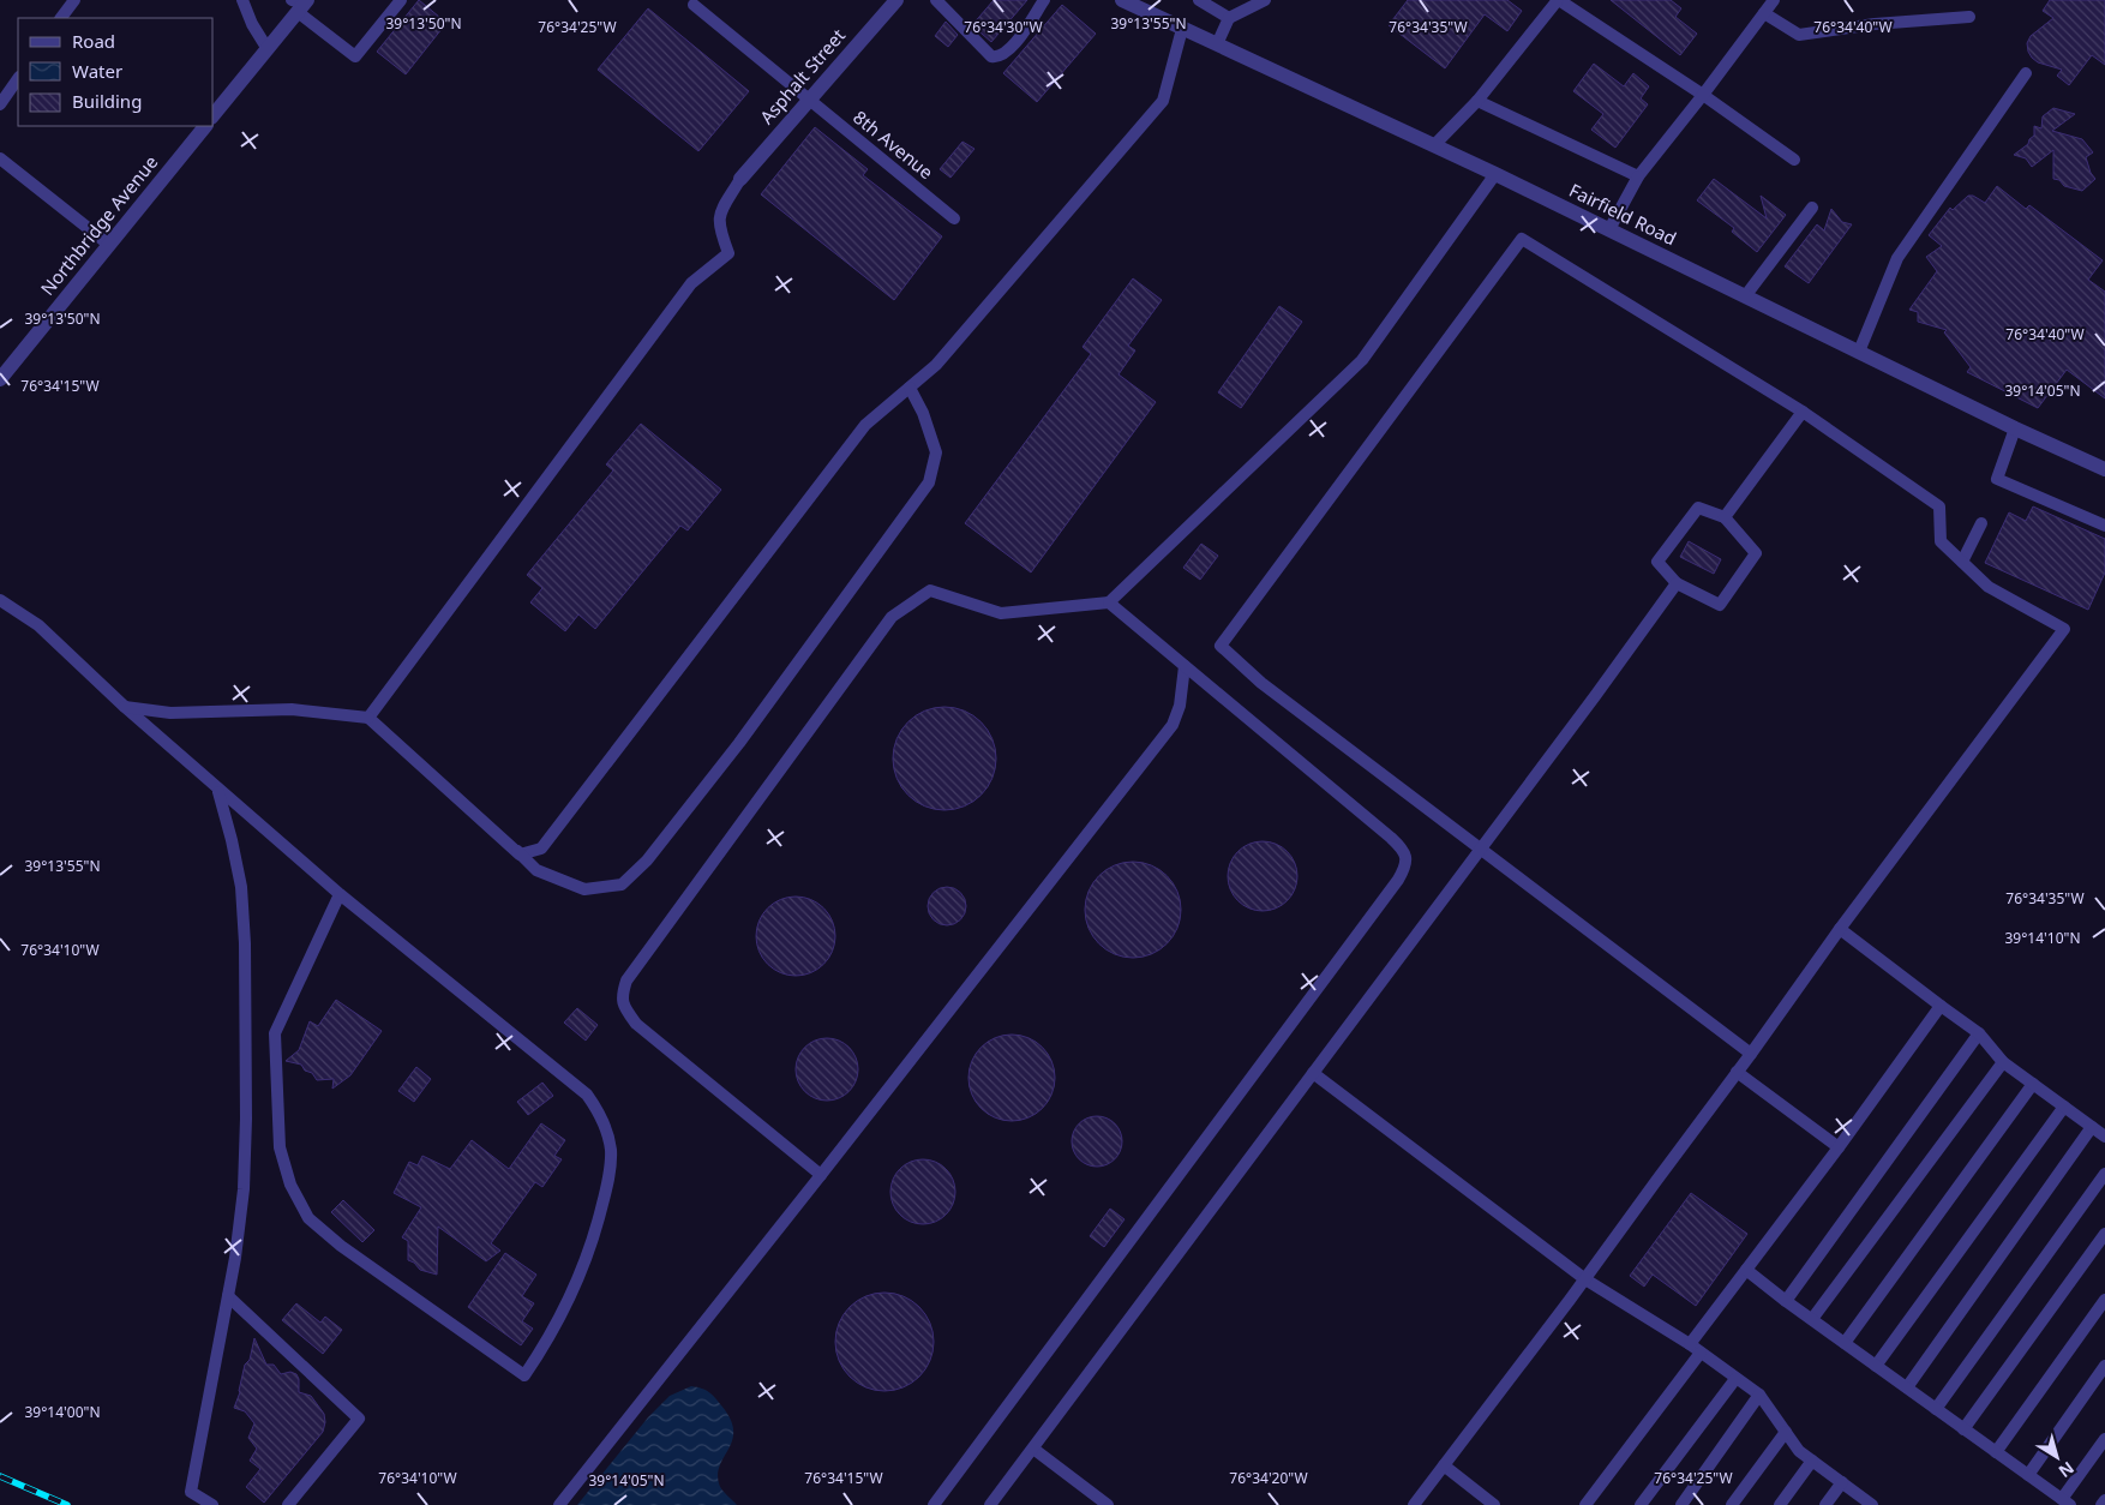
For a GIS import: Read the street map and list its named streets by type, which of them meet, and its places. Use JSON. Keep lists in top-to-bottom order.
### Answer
{
  "streets": {
    "street": ["Asphalt Street", "Fairfield Road", "Northbridge Avenue"],
    "lane": ["8th Avenue"]
  },
  "crossings": [
    ["Asphalt Street", "8th Avenue"]
  ],
  "legend": ["Road", "Water", "Building"],
  "north": "bottom right",
  "coordinates": [
    "39°13'50\"N",
    "39°13'55\"N",
    "76°34'25\"W",
    "76°34'30\"W",
    "76°34'35\"W",
    "76°34'40\"W",
    "76°34'15\"W",
    "39°14'05\"N",
    "39°14'10\"N",
    "76°34'10\"W",
    "39°14'00\"N",
    "76°34'20\"W"
  ]
}
